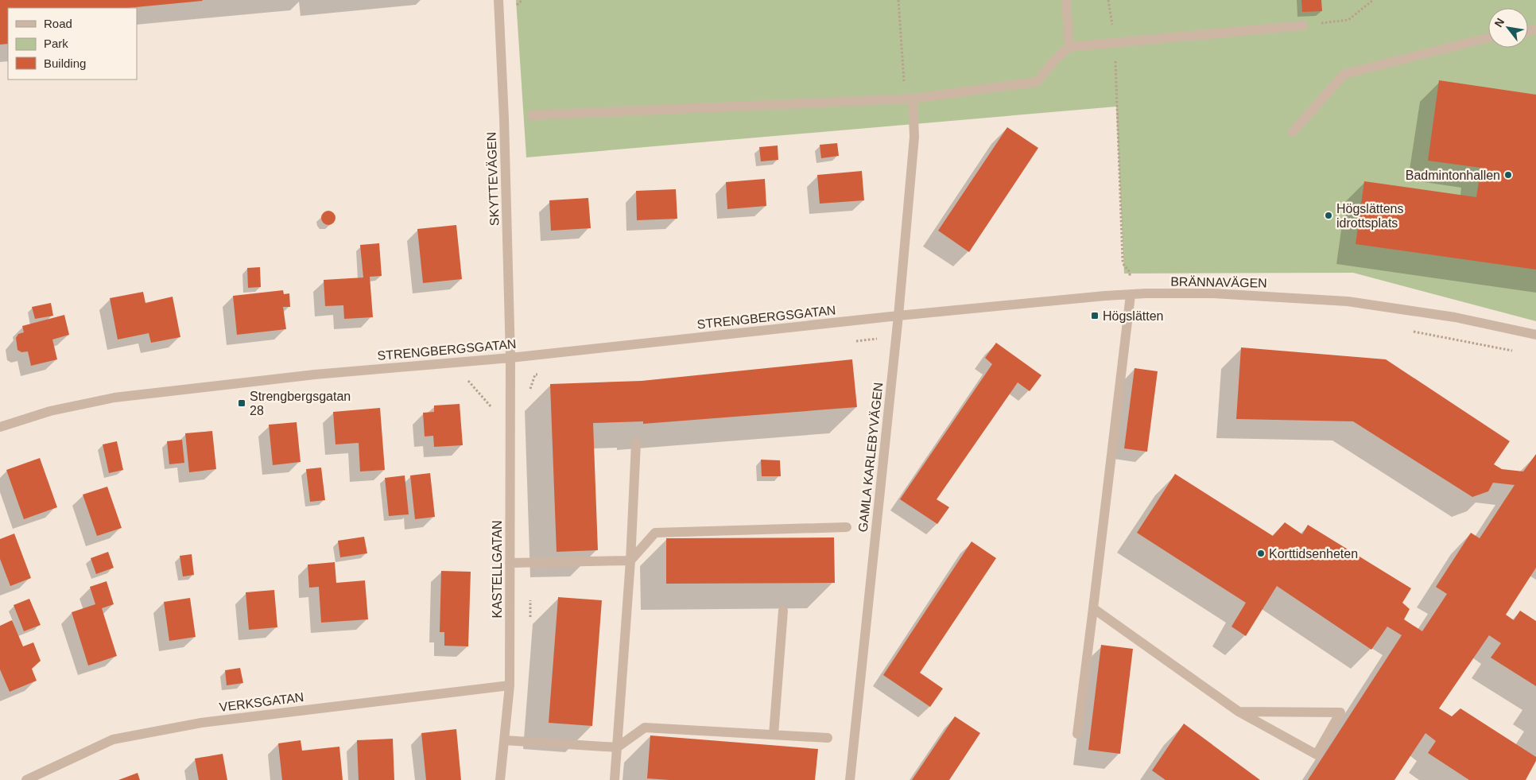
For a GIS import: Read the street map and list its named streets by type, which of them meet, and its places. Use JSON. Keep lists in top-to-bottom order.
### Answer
{
  "streets": {
    "street": [
      "SKYTTEVÄGEN",
      "BRÄNNAVÄGEN",
      "STRENGBERGSGATAN",
      "GAMLA KARLEBYVÄGEN",
      "KASTELLGATAN",
      "VERKSGATAN"
    ]
  },
  "crossings": [
    ["SKYTTEVÄGEN", "STRENGBERGSGATAN"],
    ["SKYTTEVÄGEN", "KASTELLGATAN"],
    ["BRÄNNAVÄGEN", "STRENGBERGSGATAN"],
    ["BRÄNNAVÄGEN", "GAMLA KARLEBYVÄGEN"],
    ["STRENGBERGSGATAN", "GAMLA KARLEBYVÄGEN"],
    ["STRENGBERGSGATAN", "KASTELLGATAN"],
    ["KASTELLGATAN", "VERKSGATAN"]
  ],
  "places": {
    "other": ["Badmintonhallen", "Högslättens idrottsplats", "Korttidsenheten"],
    "transit": ["Högslätten", "Strengbergsgatan 28"]
  },
  "legend": ["Road", "Park", "Building"],
  "north": "top left"
}
